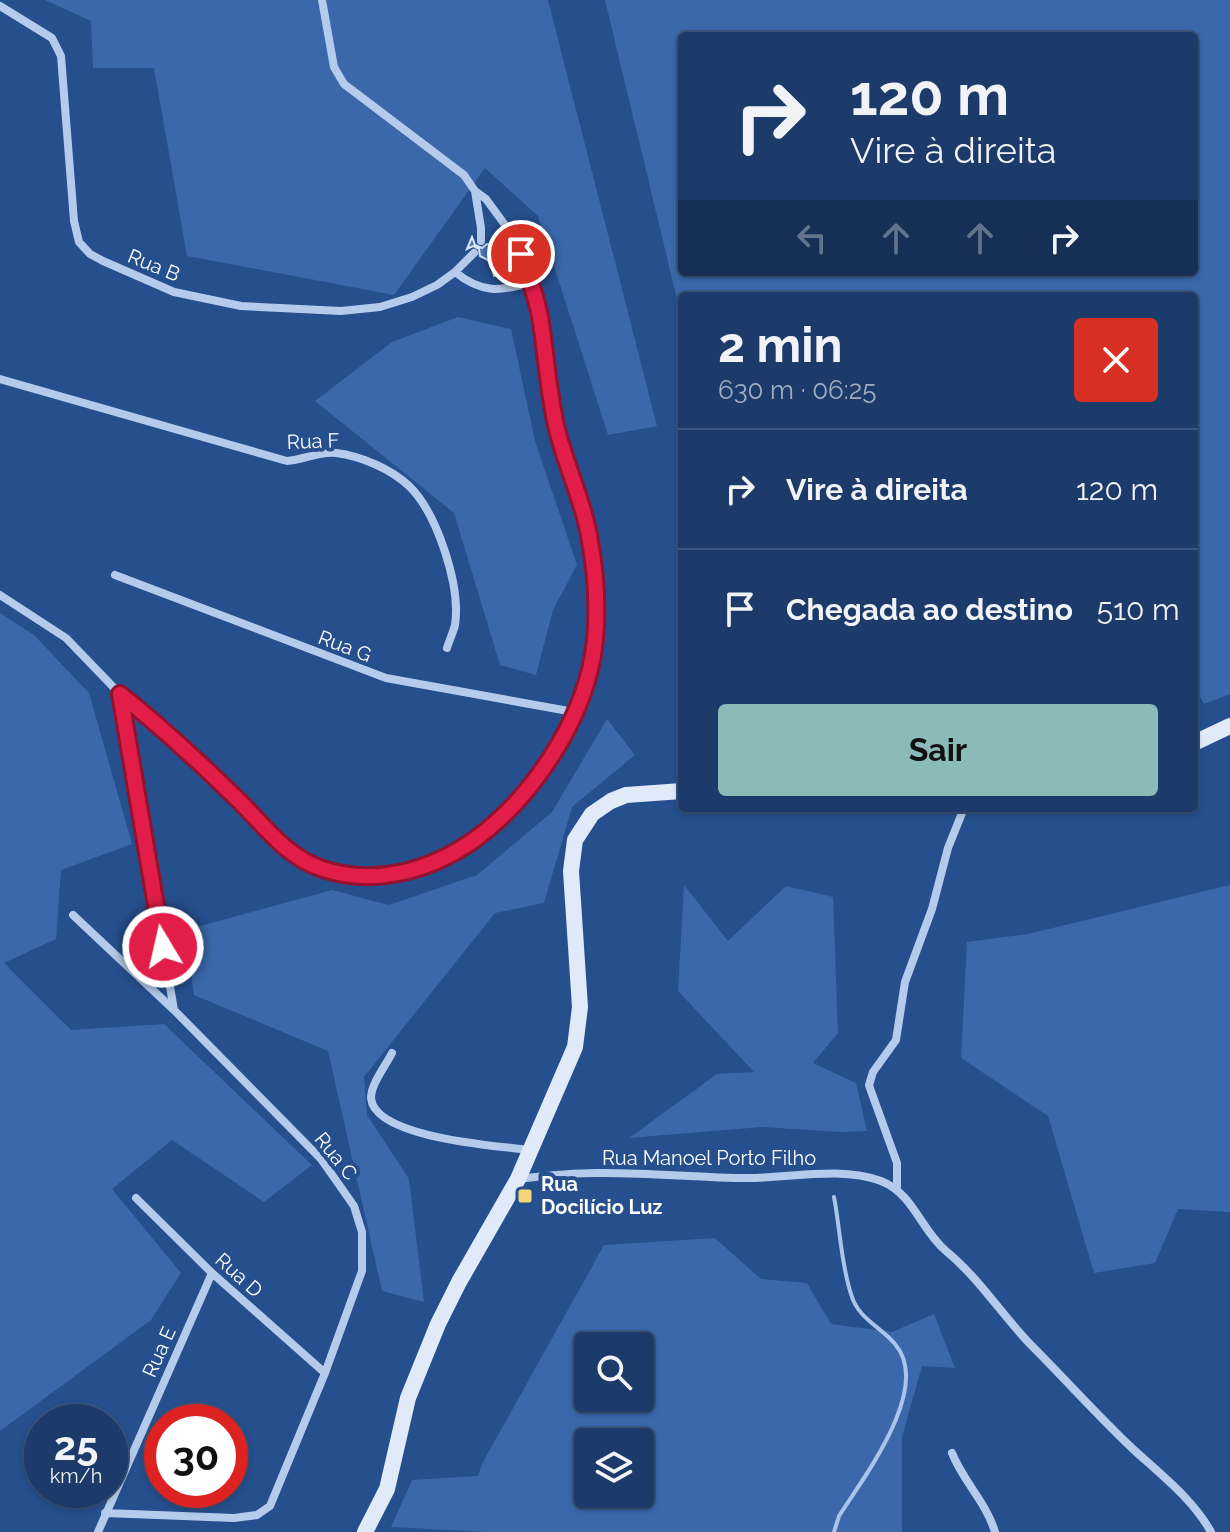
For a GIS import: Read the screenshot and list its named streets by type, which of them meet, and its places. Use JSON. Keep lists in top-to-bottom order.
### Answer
{
  "streets": {
    "street": [
      "Rua B",
      "Rua F",
      "Rua G",
      "Rua C",
      "Rua Manoel Porto Filho",
      "Rua D",
      "Rua E"
    ]
  },
  "crossings": [
    ["Rua C", "Rua D"],
    ["Rua C", "Rua E"],
    ["Rua D", "Rua E"]
  ],
  "places": {
    "transit": ["Rua Docilício Luz"]
  },
  "page": {
    "turn": ["120 m", "Vire à direita"],
    "heading": ["2 min", "630 m · 06:25"],
    "list": [
      {
        "name": "Vire à direita",
        "value": "120 m"
      },
      {
        "name": "Chegada ao destino",
        "value": "510 m"
      }
    ],
    "buttons": "Sair",
    "speed": "25 km/h",
    "limit": "30"
  }
}
